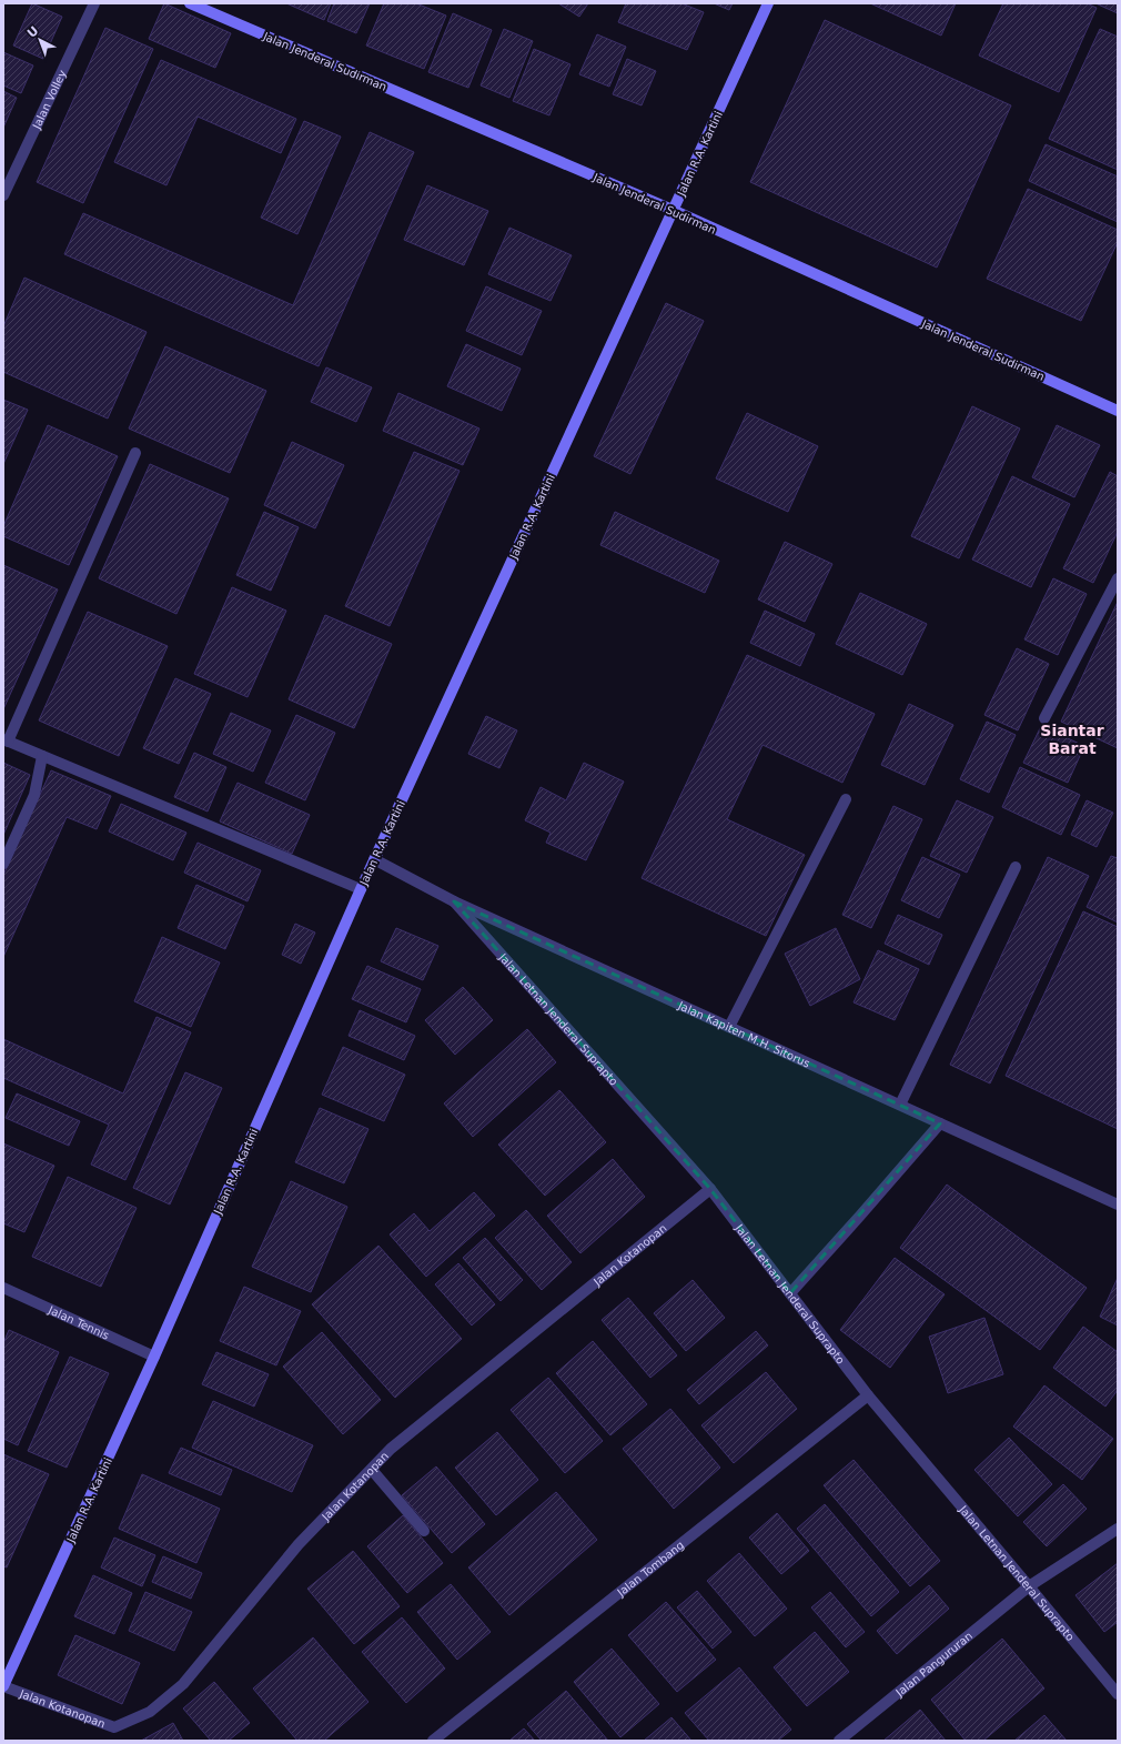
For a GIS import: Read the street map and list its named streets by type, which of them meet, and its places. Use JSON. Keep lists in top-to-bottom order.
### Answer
{
  "streets": {
    "street": [
      "Jalan Jenderal Sudirman",
      "Jalan Volley",
      "Jalan R.A. Kartini",
      "Jalan Letnan Jenderal Suprapto",
      "Jalan Kapiten M.H. Sitorus",
      "Jalan Kotanopan",
      "Jalan Tennis",
      "Jalan Tombang",
      "Jalan Pangururan"
    ]
  },
  "crossings": [
    ["Jalan Jenderal Sudirman", "Jalan R.A. Kartini"],
    ["Jalan R.A. Kartini", "Jalan Kapiten M.H. Sitorus"],
    ["Jalan R.A. Kartini", "Jalan Kotanopan"],
    ["Jalan R.A. Kartini", "Jalan Tennis"],
    ["Jalan Letnan Jenderal Suprapto", "Jalan Kapiten M.H. Sitorus"],
    ["Jalan Letnan Jenderal Suprapto", "Jalan Kotanopan"],
    ["Jalan Letnan Jenderal Suprapto", "Jalan Tombang"],
    ["Jalan Letnan Jenderal Suprapto", "Jalan Pangururan"]
  ],
  "districts": ["Siantar Barat"],
  "north": "top left"
}
